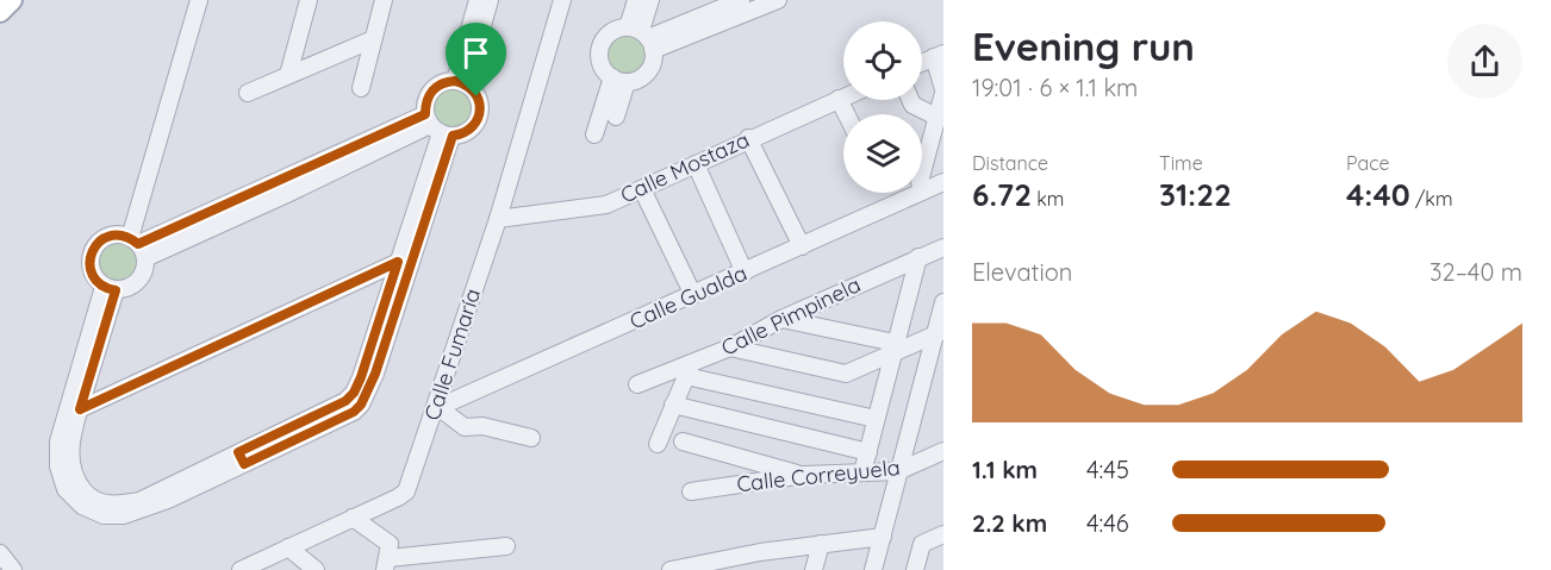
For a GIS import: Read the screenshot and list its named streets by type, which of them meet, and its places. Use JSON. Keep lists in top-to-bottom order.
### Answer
{
  "streets": {
    "street": [
      "Calle Mostaza",
      "Calle Gualda",
      "Calle Pimpinela",
      "Calle Fumaría",
      "Calle Correyuela"
    ]
  },
  "crossings": [
    ["Calle Mostaza", "Calle Fumaría"],
    ["Calle Gualda", "Calle Fumaría"]
  ],
  "page": {
    "heading": ["Evening run", "19:01 · 6 × 1.1 km"],
    "stats": [
      ["Distance", "6.72 km"],
      ["Time", "31:22"],
      ["Pace", "4:40 /km"]
    ],
    "chart": ["Elevation", "32–40 m"],
    "list": [
      {
        "name": "1.1 km",
        "note": "4:45"
      },
      {
        "name": "2.2 km",
        "note": "4:46"
      }
    ]
  }
}
